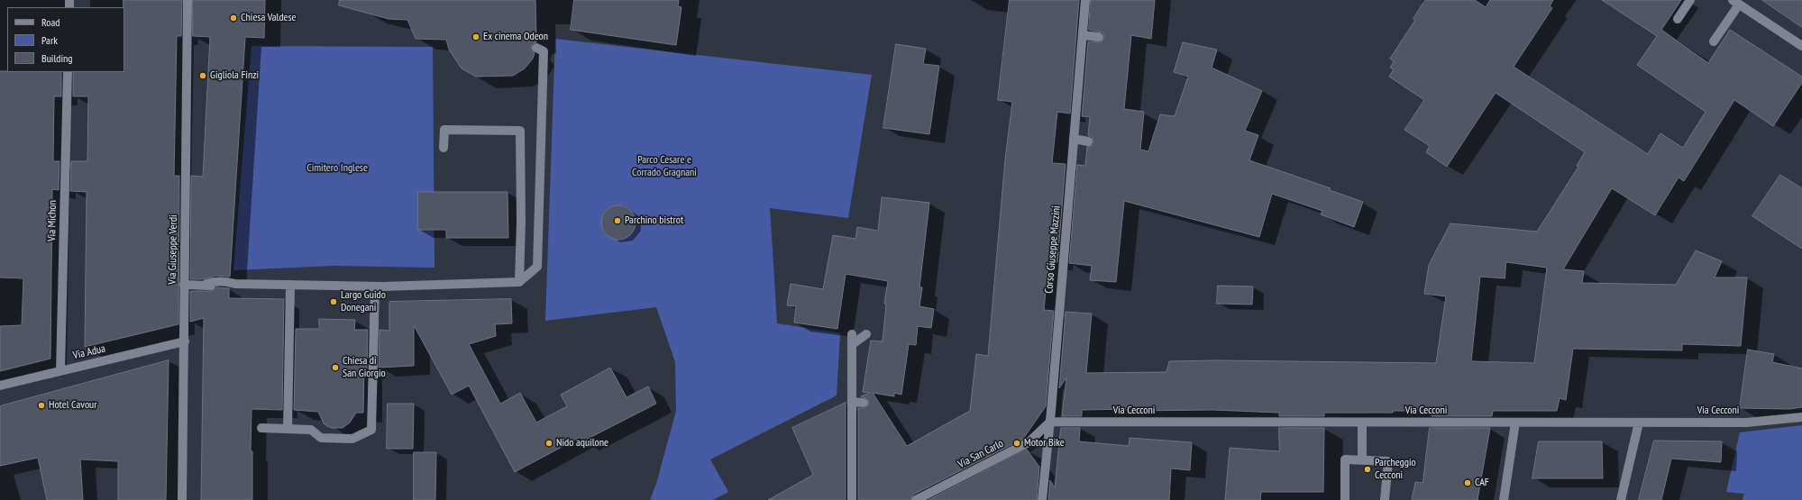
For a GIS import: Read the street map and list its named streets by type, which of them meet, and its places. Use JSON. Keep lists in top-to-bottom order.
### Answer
{
  "streets": {
    "street": [
      "Via Michon",
      "Via Giuseppe Verdi",
      "Corso Giuseppe Mazzini",
      "Via Adua",
      "Via Cecconi",
      "Via San Carlo"
    ]
  },
  "crossings": [
    ["Via Michon", "Via Adua"],
    ["Via Giuseppe Verdi", "Via Adua"],
    ["Corso Giuseppe Mazzini", "Via Cecconi"],
    ["Corso Giuseppe Mazzini", "Via San Carlo"],
    ["Via Cecconi", "Via San Carlo"]
  ],
  "parks": ["Parco Cesare e Corrado Gragnani", "Cimitero Inglese"],
  "places": [
    "Chiesa Valdese",
    "Ex cinema Odeon",
    "Gigliola Finzi",
    "Parchino bistrot",
    "Largo Guido Donegani",
    "Chiesa di San Giorgio",
    "Hotel Cavour",
    "Nido aquilone",
    "Motor Bike",
    "Parcheggio Cecconi",
    "CAF"
  ],
  "legend": ["Road", "Park", "Building"]
}
